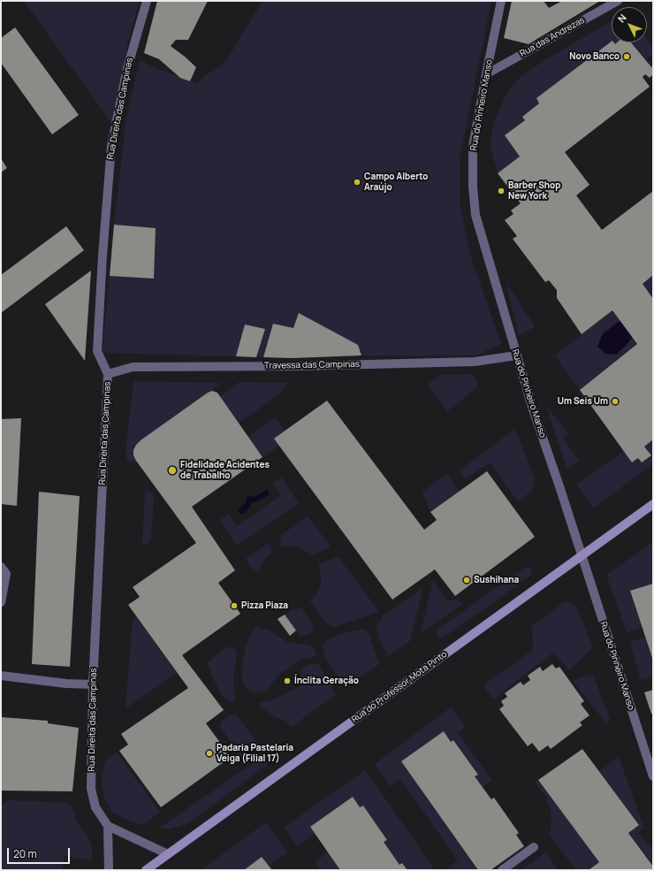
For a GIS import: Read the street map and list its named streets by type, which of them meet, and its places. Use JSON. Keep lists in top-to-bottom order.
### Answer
{
  "streets": {
    "street": [
      "Rua das Andrezas",
      "Rua do Pinheiro Manso",
      "Rua Direita das Campinas",
      "Travessa das Campinas",
      "Rua do Professor Mota Pinto"
    ]
  },
  "crossings": [
    ["Rua das Andrezas", "Rua do Pinheiro Manso"],
    ["Rua do Pinheiro Manso", "Travessa das Campinas"],
    ["Rua do Pinheiro Manso", "Rua do Professor Mota Pinto"],
    ["Rua Direita das Campinas", "Travessa das Campinas"]
  ],
  "places": [
    "Novo Banco",
    "Campo Alberto Araújo",
    "Barber Shop New York",
    "Um Seis Um",
    "Fidelidade Acidentes de Trabalho",
    "Sushihana",
    "Pizza Piaza",
    "Ínclita Geração",
    "Padaria Pastelaria Veiga (Filial 17)"
  ],
  "scale_bar": "20 m",
  "north": "top left"
}
